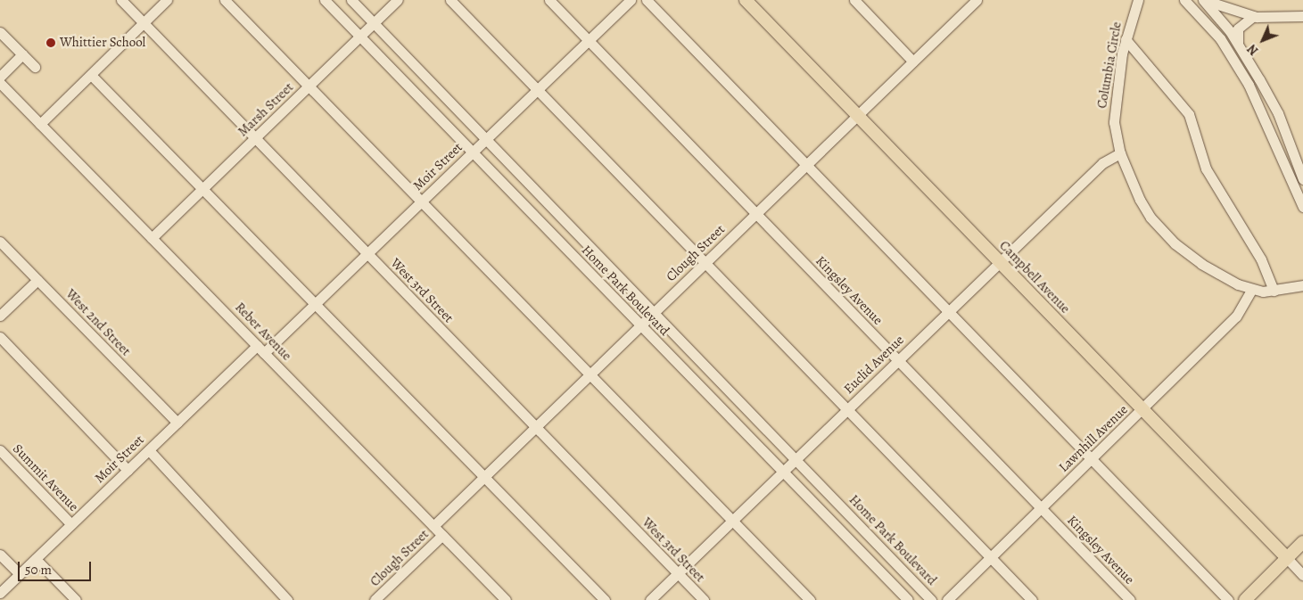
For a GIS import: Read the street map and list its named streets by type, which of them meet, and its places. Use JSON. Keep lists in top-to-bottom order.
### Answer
{
  "streets": {
    "main road": ["Campbell Avenue"],
    "street": [
      "Columbia Circle",
      "Marsh Street",
      "Moir Street",
      "Clough Street",
      "West 3rd Street",
      "Home Park Boulevard",
      "Kingsley Avenue",
      "West 2nd Street",
      "Reber Avenue",
      "Euclid Avenue",
      "Lawnhill Avenue",
      "Summit Avenue"
    ]
  },
  "crossings": [
    ["Columbia Circle", "Euclid Avenue"],
    ["Columbia Circle", "Lawnhill Avenue"],
    ["Marsh Street", "West 3rd Street"],
    ["Marsh Street", "Home Park Boulevard"],
    ["Marsh Street", "Reber Avenue"],
    ["Moir Street", "West 3rd Street"],
    ["Moir Street", "Home Park Boulevard"],
    ["Moir Street", "Kingsley Avenue"],
    ["Moir Street", "West 2nd Street"],
    ["Moir Street", "Reber Avenue"],
    ["Moir Street", "Summit Avenue"],
    ["Clough Street", "Campbell Avenue"],
    ["Clough Street", "West 3rd Street"],
    ["Clough Street", "Home Park Boulevard"],
    ["Clough Street", "Kingsley Avenue"],
    ["Clough Street", "Reber Avenue"],
    ["Campbell Avenue", "Euclid Avenue"],
    ["Campbell Avenue", "Lawnhill Avenue"],
    ["West 3rd Street", "Euclid Avenue"],
    ["Home Park Boulevard", "Euclid Avenue"],
    ["Kingsley Avenue", "Euclid Avenue"],
    ["Kingsley Avenue", "Lawnhill Avenue"]
  ],
  "places": ["Whittier School"],
  "scale_bar": "50 m",
  "north": "bottom left"
}
